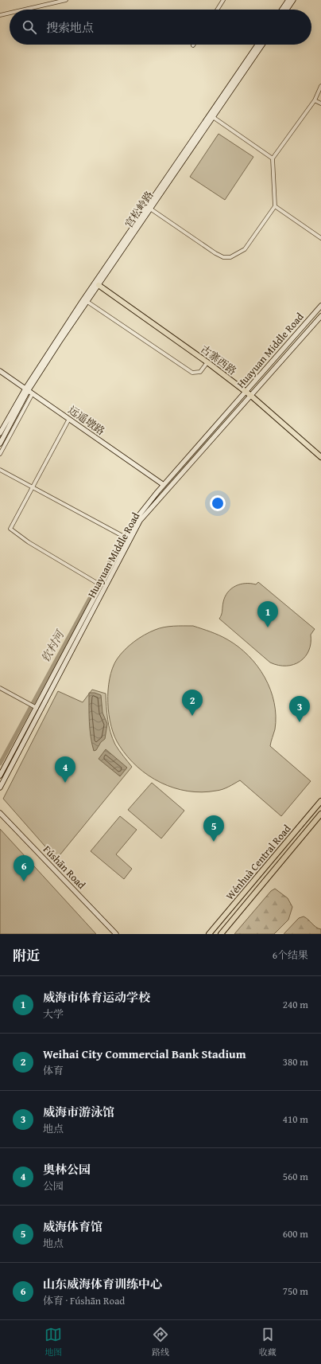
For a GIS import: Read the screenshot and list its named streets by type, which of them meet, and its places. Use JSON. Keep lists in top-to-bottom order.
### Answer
{
  "streets": {
    "main road": [
      "宫松岭路",
      "Huayuan Middle Road",
      "古寨西路",
      "远遥墩路",
      "Wénhuà Central Road",
      "Fúshān Road"
    ]
  },
  "crossings": [
    ["宫松岭路", "古寨西路"],
    ["宫松岭路", "远遥墩路"],
    ["Huayuan Middle Road", "古寨西路"],
    ["Huayuan Middle Road", "远遥墩路"]
  ],
  "water": ["钦村河"],
  "page": {
    "search": "搜索地点",
    "pins": [
      "1",
      "2",
      "3",
      "4",
      "5",
      "6"
    ],
    "heading": ["附近", "6个结果"],
    "list": [
      {
        "mark": "1",
        "name": "威海市体育运动学校",
        "note": "大学",
        "value": "240 m"
      },
      {
        "mark": "2",
        "name": "Weihai City Commercial Bank Stadium",
        "note": "体育",
        "value": "380 m"
      },
      {
        "mark": "3",
        "name": "威海市游泳馆",
        "note": "地点",
        "value": "410 m"
      },
      {
        "mark": "4",
        "name": "奥林公园",
        "note": "公园",
        "value": "560 m"
      },
      {
        "mark": "5",
        "name": "威海体育馆",
        "note": "地点",
        "value": "600 m"
      },
      {
        "mark": "6",
        "name": "山东威海体育训练中心",
        "note": "体育 · Fúshān Road",
        "value": "750 m"
      }
    ],
    "nav": ["地图", "路线", "收藏"]
  }
}
